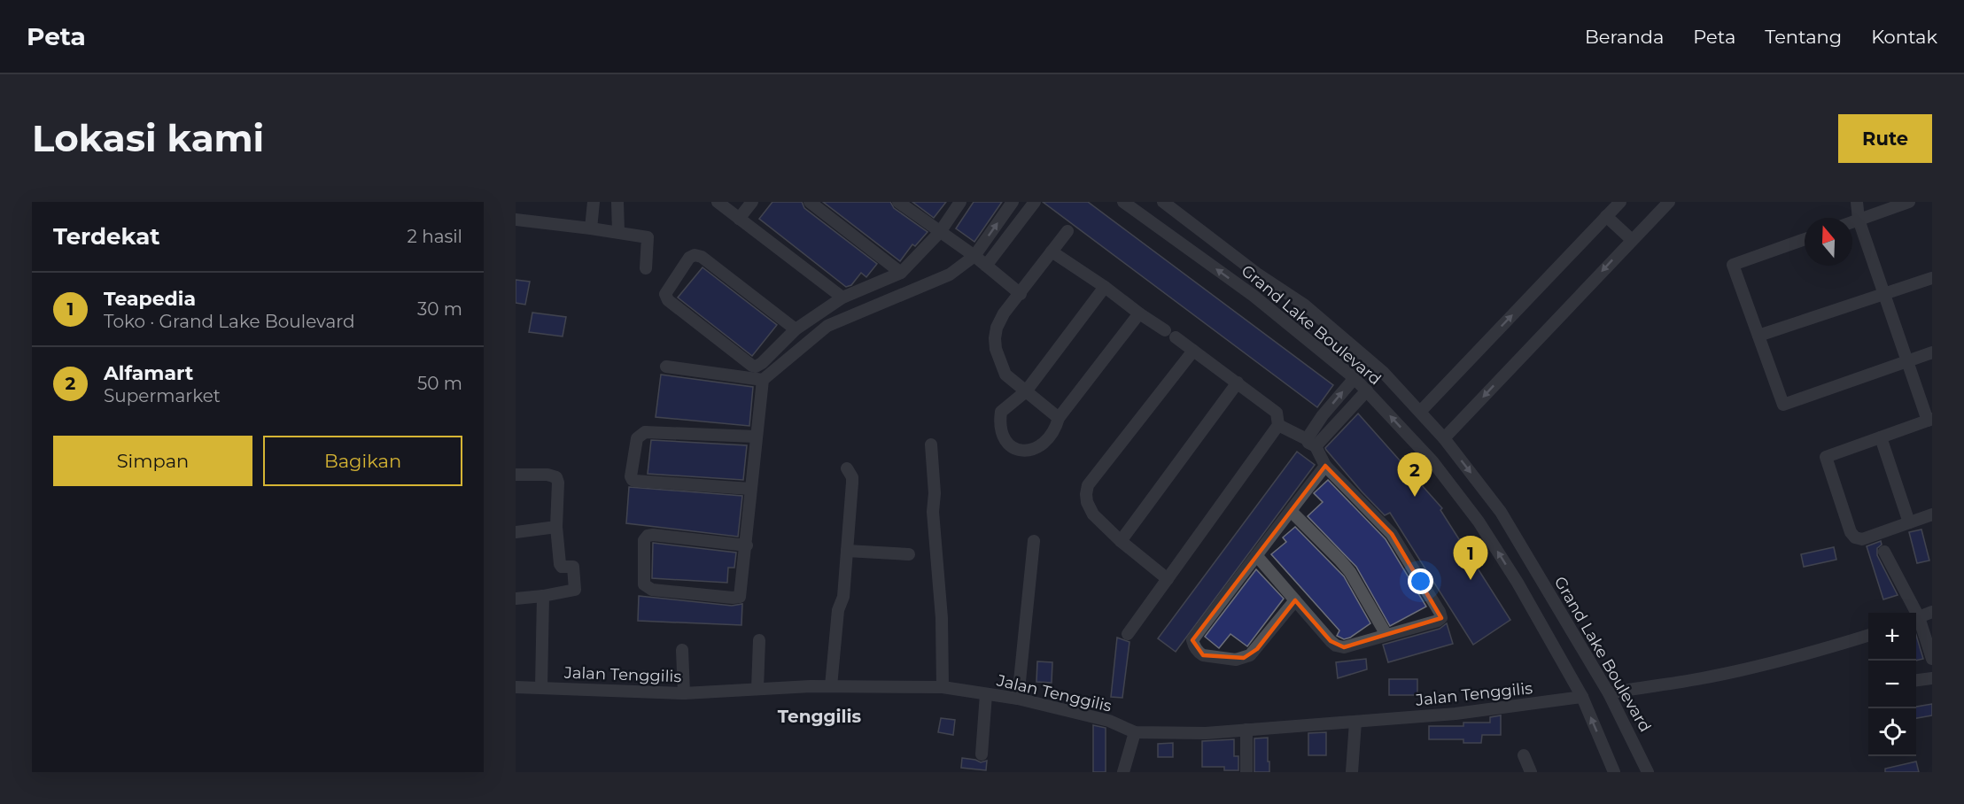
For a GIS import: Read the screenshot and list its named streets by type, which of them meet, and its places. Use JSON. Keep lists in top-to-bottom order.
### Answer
{
  "streets": {
    "street": ["Grand Lake Boulevard", "Jalan Tenggilis"]
  },
  "crossings": [
    ["Grand Lake Boulevard", "Jalan Tenggilis"]
  ],
  "districts": ["Tenggilis"],
  "north": "top",
  "page": {
    "header": "Peta",
    "nav": [
      "Beranda",
      "Peta",
      "Tentang",
      "Kontak"
    ],
    "buttons": [
      "Rute",
      ["Simpan", "Bagikan"]
    ],
    "title": "Lokasi kami",
    "heading": ["Terdekat", "2 hasil"],
    "list": [
      {
        "mark": "1",
        "name": "Teapedia",
        "note": "Toko · Grand Lake Boulevard",
        "value": "30 m"
      },
      {
        "mark": "2",
        "name": "Alfamart",
        "note": "Supermarket",
        "value": "50 m"
      }
    ],
    "pins": ["2", "1"],
    "map_buttons": ["+", "−"]
  }
}
